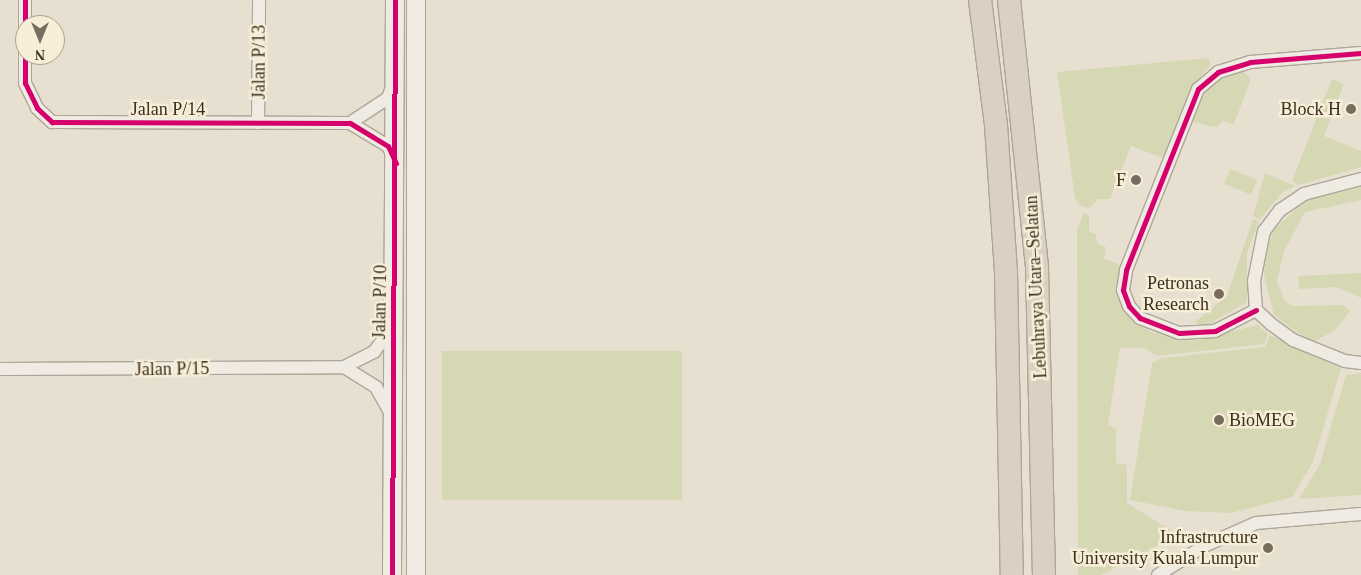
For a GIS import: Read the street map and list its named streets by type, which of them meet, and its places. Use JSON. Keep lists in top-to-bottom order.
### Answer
{
  "streets": {
    "highway": ["Lebuhraya Utara–Selatan"],
    "street": [
      "Jalan P/13",
      "Jalan P/14",
      "Jalan P/10",
      "Jalan P/15"
    ]
  },
  "crossings": [
    ["Jalan P/13", "Jalan P/14"],
    ["Jalan P/10", "Jalan P/15"]
  ],
  "places": [
    "Block H",
    "F",
    "Petronas Research",
    "BioMEG",
    "Infrastructure University Kuala Lumpur"
  ],
  "north": "bottom"
}
